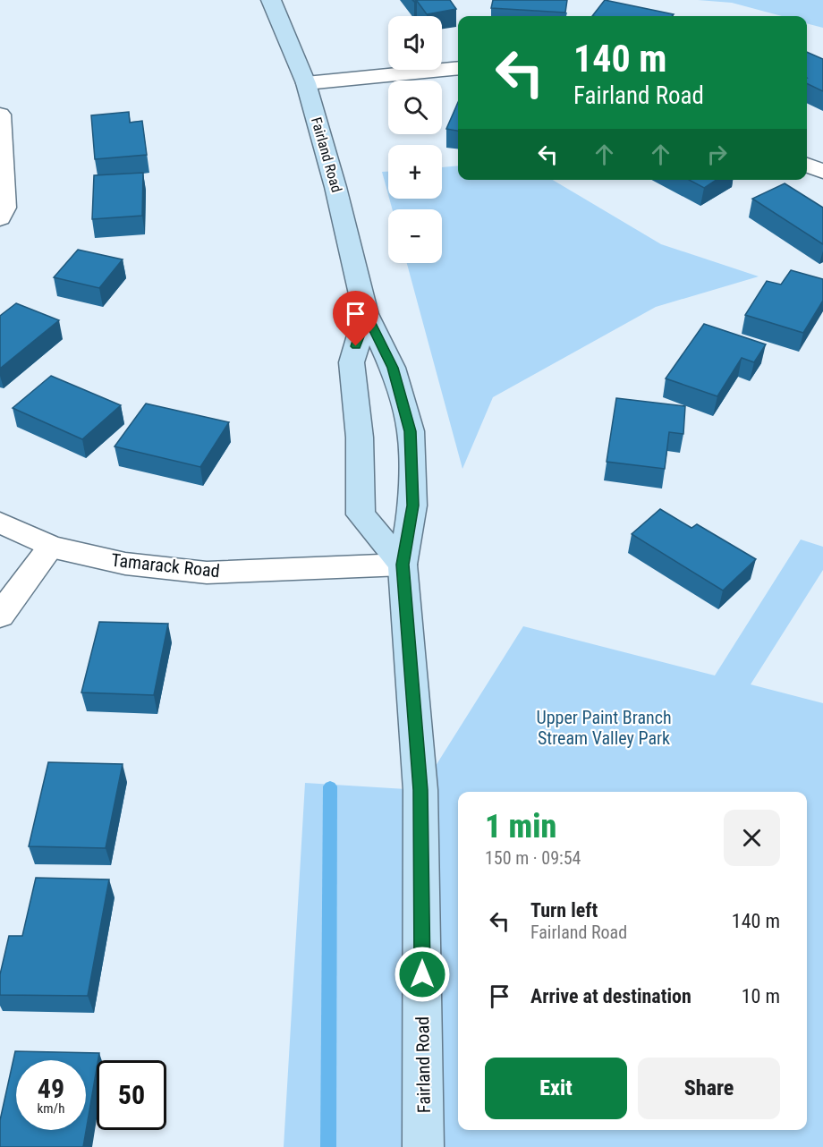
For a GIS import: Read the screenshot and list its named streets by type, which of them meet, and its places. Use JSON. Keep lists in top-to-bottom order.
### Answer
{
  "streets": {
    "main road": ["Fairland Road"],
    "street": ["Tamarack Road"]
  },
  "crossings": [
    ["Fairland Road", "Tamarack Road"]
  ],
  "parks": ["Upper Paint Branch Stream Valley Park"],
  "page": {
    "map_buttons": ["+", "−"],
    "turn": ["140 m", "Fairland Road"],
    "heading": ["1 min", "150 m · 09:54"],
    "list": [
      {
        "name": "Turn left",
        "note": "Fairland Road",
        "value": "140 m"
      },
      {
        "name": "Arrive at destination",
        "value": "10 m"
      }
    ],
    "buttons": ["Exit", "Share"],
    "speed": "49 km/h",
    "limit": "50"
  }
}
